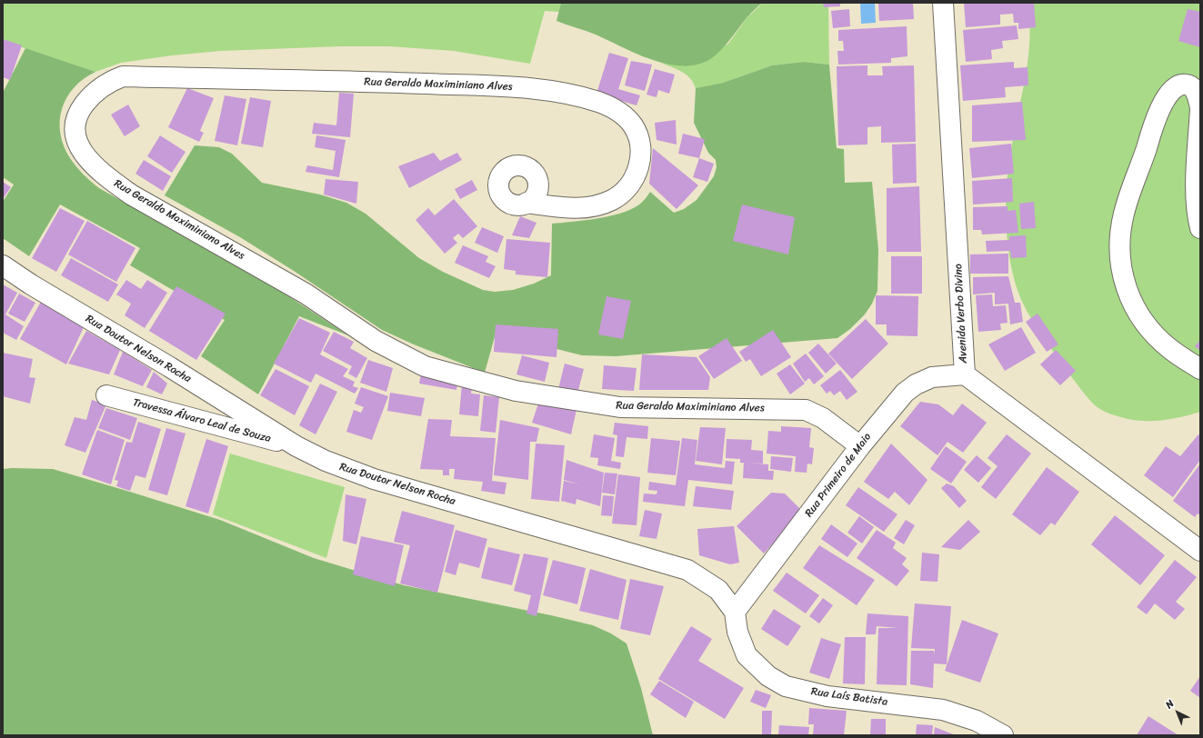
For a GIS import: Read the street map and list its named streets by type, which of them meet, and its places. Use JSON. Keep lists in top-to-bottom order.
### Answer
{
  "streets": {
    "street": [
      "Rua Geraldo Maximiniano Alves",
      "Avenida Verbo Divino",
      "Rua Doutor Nelson Rocha",
      "Travessa Álvaro Leal de Souza",
      "Rua Primeiro de Maio",
      "Rua Laís Batista"
    ]
  },
  "crossings": [
    ["Rua Geraldo Maximiniano Alves", "Rua Primeiro de Maio"],
    ["Avenida Verbo Divino", "Rua Primeiro de Maio"],
    ["Rua Doutor Nelson Rocha", "Travessa Álvaro Leal de Souza"],
    ["Rua Doutor Nelson Rocha", "Rua Primeiro de Maio"],
    ["Rua Doutor Nelson Rocha", "Rua Laís Batista"],
    ["Rua Primeiro de Maio", "Rua Laís Batista"]
  ],
  "north": "top left"
}
